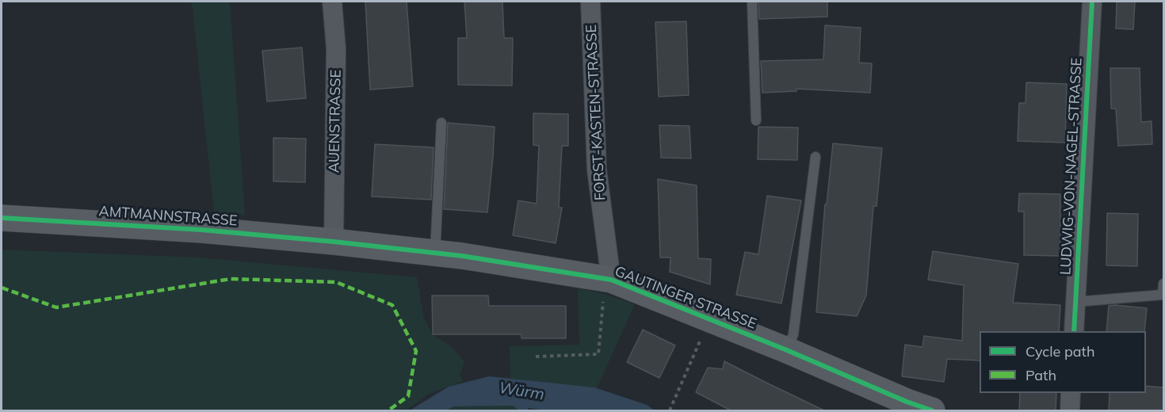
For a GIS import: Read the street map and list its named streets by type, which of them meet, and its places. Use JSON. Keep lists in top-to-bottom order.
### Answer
{
  "streets": {
    "main road": ["AMTMANNSTRASSE", "GAUTINGER STRASSE"],
    "street": ["FORST-KASTEN-STRASSE", "AUENSTRASSE", "LUDWIG-VON-NAGEL-STRASSE"]
  },
  "crossings": [
    ["FORST-KASTEN-STRASSE", "GAUTINGER STRASSE"],
    ["AUENSTRASSE", "AMTMANNSTRASSE"],
    ["AUENSTRASSE", "GAUTINGER STRASSE"],
    ["AMTMANNSTRASSE", "GAUTINGER STRASSE"]
  ],
  "water": ["Würm"],
  "legend": ["Cycle path", "Path"]
}
